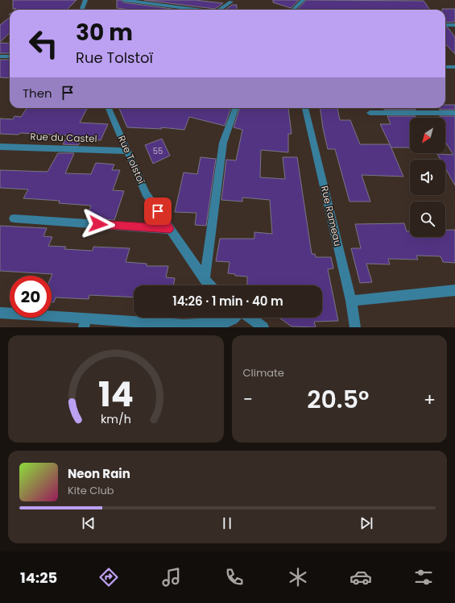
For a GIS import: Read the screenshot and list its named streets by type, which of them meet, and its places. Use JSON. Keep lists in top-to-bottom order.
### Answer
{
  "streets": {
    "street": ["Rue du Castel", "Rue Tolstoï", "Rue Rameau"]
  },
  "crossings": [
    ["Rue du Castel", "Rue Tolstoï"]
  ],
  "house_numbers": ["55"],
  "north": "bottom left",
  "page": {
    "turn": ["30 m", "Rue Tolstoï"],
    "then": "Then",
    "limit": "20",
    "trip": "14:26 · 1 min · 40 m",
    "tile": "Climate",
    "heat": ["−", "20.5°", "+"],
    "song": ["Neon Rain", "Kite Club"],
    "tabs": "14:25",
    "gauge": ["14", "km/h"]
  }
}
